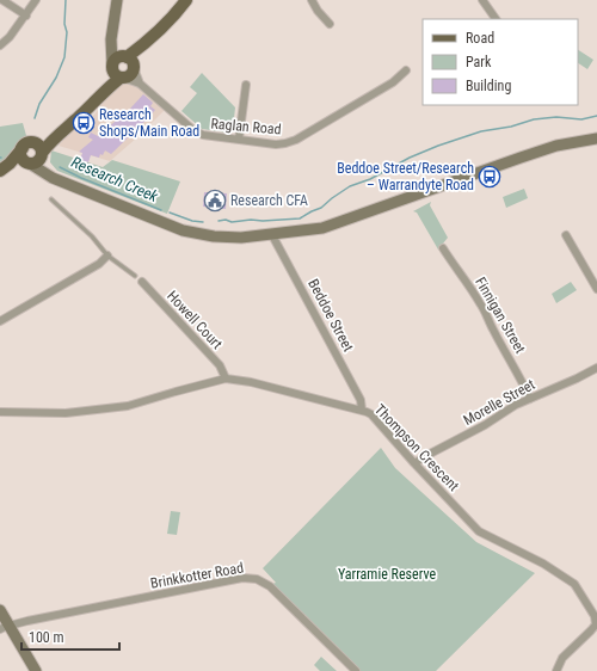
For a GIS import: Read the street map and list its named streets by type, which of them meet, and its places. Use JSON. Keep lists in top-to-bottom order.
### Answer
{
  "streets": {
    "street": [
      "Raglan Road",
      "Beddoe Street",
      "Finnigan Street",
      "Howell Court",
      "Morelle Street",
      "Thompson Crescent",
      "Brinkkotter Road"
    ]
  },
  "crossings": [
    ["Beddoe Street", "Thompson Crescent"],
    ["Finnigan Street", "Morelle Street"],
    ["Howell Court", "Thompson Crescent"],
    ["Morelle Street", "Thompson Crescent"]
  ],
  "water": ["Research Creek"],
  "parks": ["Yarramie Reserve"],
  "places": {
    "bus stop": ["Research Shops/Main Road", "Beddoe Street/Research – Warrandyte Road"],
    "public building": ["Research CFA"]
  },
  "legend": ["Road", "Park", "Building"],
  "scale_bar": "100 m"
}
